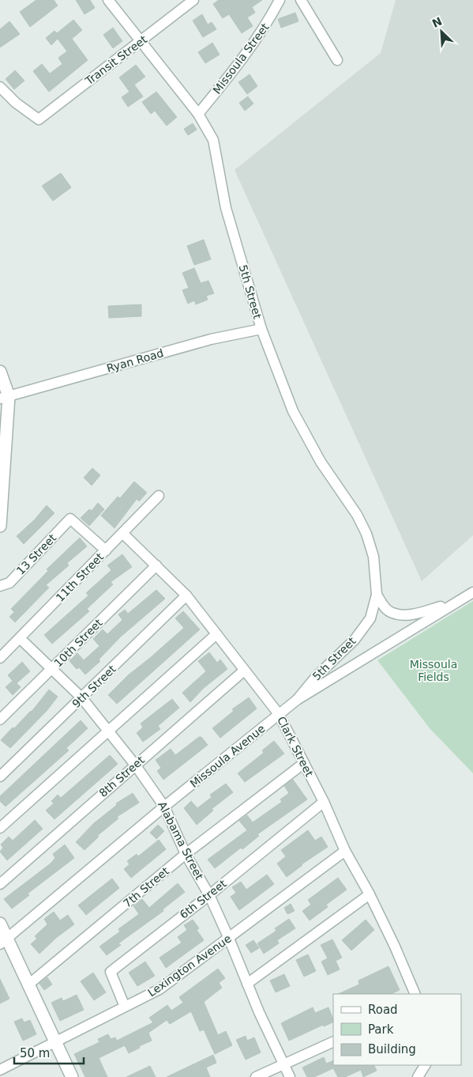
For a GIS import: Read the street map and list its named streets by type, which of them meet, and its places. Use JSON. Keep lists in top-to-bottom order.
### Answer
{
  "streets": {
    "street": [
      "Missoula Street",
      "Transit Street",
      "5th Street",
      "Ryan Road",
      "13 Street",
      "11th Street",
      "10th Street",
      "9th Street",
      "Clark Street",
      "Missoula Avenue",
      "8th Street",
      "Alabama Street",
      "7th Street",
      "6th Street",
      "Lexington Avenue"
    ]
  },
  "crossings": [
    ["Missoula Street", "5th Street"],
    ["Transit Street", "5th Street"],
    ["5th Street", "Ryan Road"],
    ["5th Street", "Missoula Avenue"],
    ["13 Street", "11th Street"],
    ["11th Street", "Clark Street"],
    ["11th Street", "Alabama Street"],
    ["10th Street", "Clark Street"],
    ["10th Street", "Alabama Street"],
    ["9th Street", "Clark Street"],
    ["9th Street", "Alabama Street"],
    ["Clark Street", "Missoula Avenue"],
    ["Clark Street", "8th Street"],
    ["Clark Street", "7th Street"],
    ["Clark Street", "6th Street"],
    ["Clark Street", "Lexington Avenue"],
    ["Missoula Avenue", "Alabama Street"],
    ["8th Street", "Alabama Street"],
    ["Alabama Street", "7th Street"],
    ["Alabama Street", "6th Street"],
    ["Alabama Street", "Lexington Avenue"],
    ["6th Street", "Lexington Avenue"]
  ],
  "parks": ["Missoula Fields"],
  "legend": ["Road", "Park", "Building"],
  "scale_bar": "50 m",
  "north": "top left"
}
